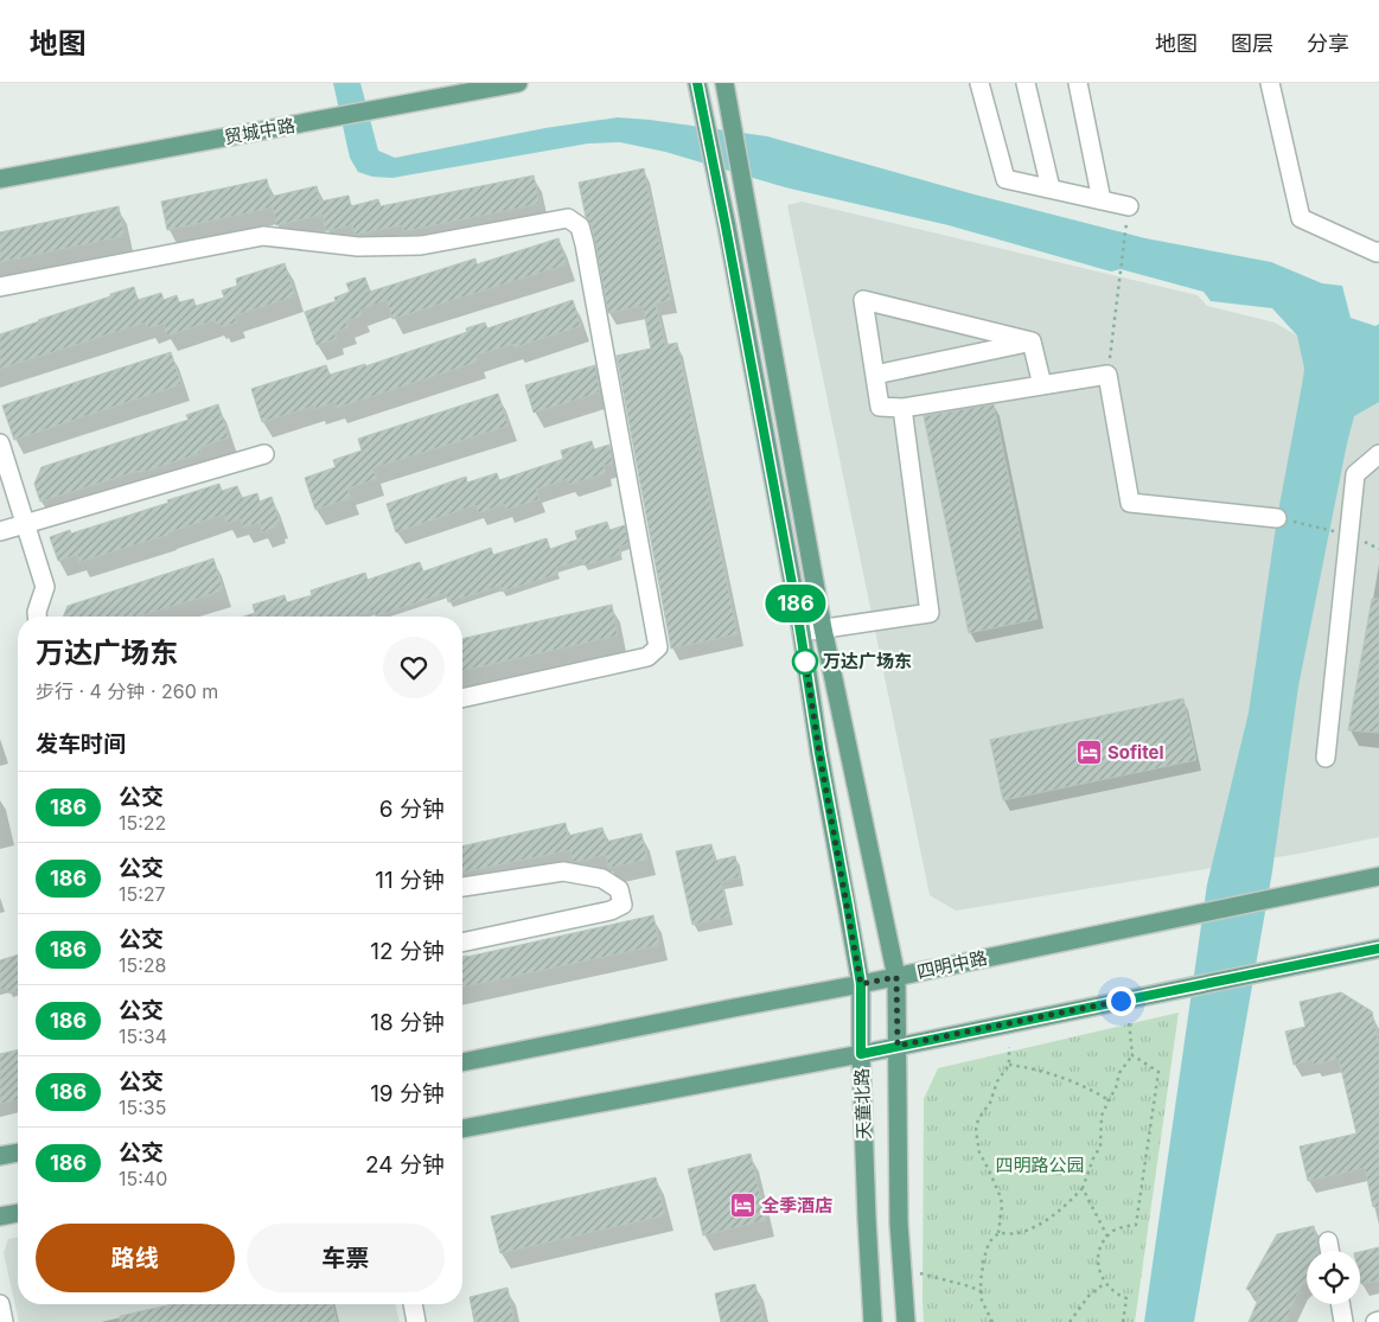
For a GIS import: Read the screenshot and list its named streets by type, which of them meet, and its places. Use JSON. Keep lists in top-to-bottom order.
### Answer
{
  "streets": {
    "main road": ["贸城中路", "四明中路", "天童北路"]
  },
  "crossings": [
    ["四明中路", "天童北路"]
  ],
  "parks": ["四明路公园"],
  "places": {
    "other": ["万达广场东"],
    "hotel": ["Sofitel", "全季酒店"]
  },
  "lines": ["bus line 186"],
  "page": {
    "header": "地图",
    "nav": ["地图", "图层", "分享"],
    "on_map": "186",
    "heading": [
      ["万达广场东", "步行 · 4 分钟 · 260 m"],
      "发车时间"
    ],
    "list": [
      {
        "mark": "186",
        "name": "公交",
        "note": "15:22",
        "value": "6 分钟"
      },
      {
        "mark": "186",
        "name": "公交",
        "note": "15:27",
        "value": "11 分钟"
      },
      {
        "mark": "186",
        "name": "公交",
        "note": "15:28",
        "value": "12 分钟"
      },
      {
        "mark": "186",
        "name": "公交",
        "note": "15:34",
        "value": "18 分钟"
      },
      {
        "mark": "186",
        "name": "公交",
        "note": "15:35",
        "value": "19 分钟"
      },
      {
        "mark": "186",
        "name": "公交",
        "note": "15:40",
        "value": "24 分钟"
      }
    ],
    "buttons": ["路线", "车票"]
  }
}
